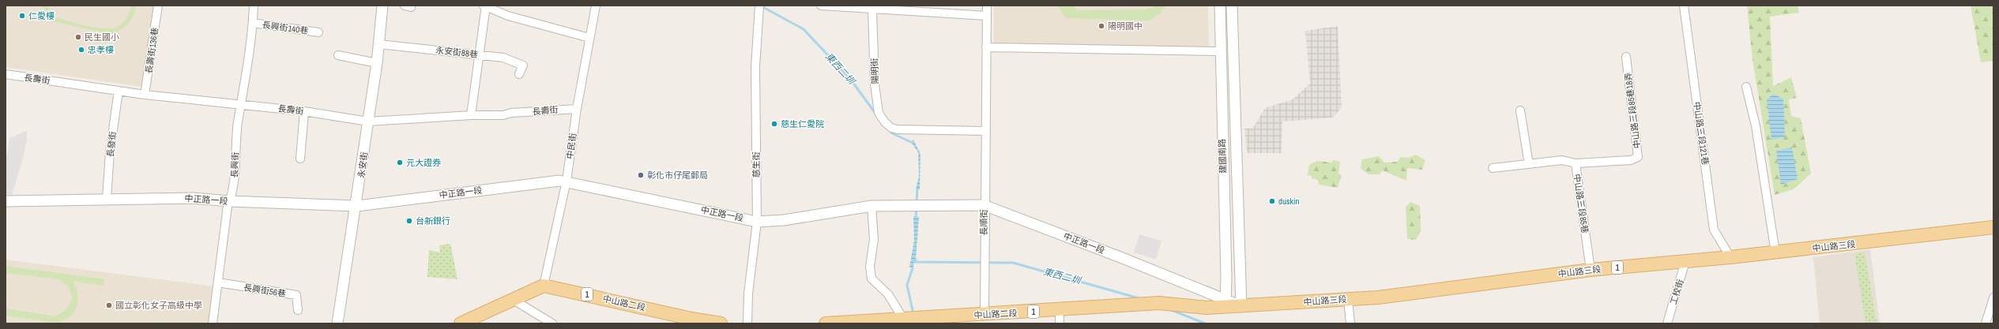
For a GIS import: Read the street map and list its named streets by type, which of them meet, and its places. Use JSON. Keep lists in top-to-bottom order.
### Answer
{
  "streets": {
    "main road": ["中山路三段", "1", "中山路二段"],
    "street": [
      "長興街140巷",
      "長壽街136巷",
      "永安街88巷",
      "陽明街",
      "長壽街",
      "中山路三段85巷18弄",
      "中山路三段121巷",
      "長發街",
      "中民街",
      "建國南路",
      "長興街",
      "永安街",
      "慈生街",
      "中正路一段",
      "中山路三段85巷",
      "長順街",
      "長興街56巷",
      "工校街"
    ]
  },
  "crossings": [
    ["長興街140巷", "長興街"],
    ["長壽街136巷", "長壽街"],
    ["永安街88巷", "永安街"],
    ["陽明街", "長順街"],
    ["長壽街", "長發街"],
    ["長壽街", "中民街"],
    ["長壽街", "長興街"],
    ["長壽街", "永安街"],
    ["中山路三段85巷18弄", "中山路三段85巷"],
    ["中山路三段121巷", "中山路三段"],
    ["長發街", "中正路一段"],
    ["中民街", "中正路一段"],
    ["中民街", "中山路二段"],
    ["建國南路", "中正路一段"],
    ["建國南路", "中山路三段"],
    ["建國南路", "中山路二段"],
    ["長興街", "中正路一段"],
    ["長興街", "長興街56巷"],
    ["永安街", "中正路一段"],
    ["慈生街", "中正路一段"],
    ["中正路一段", "長順街"],
    ["中正路一段", "中山路二段"],
    ["中山路三段85巷", "中山路三段"],
    ["長順街", "中山路二段"],
    ["中山路三段", "工校街"],
    ["中山路三段", "中山路二段"]
  ],
  "water": ["東西二圳"],
  "places": [
    "仁愛樓",
    "陽明國中",
    "民生國小",
    "忠孝樓",
    "慈生仁愛院",
    "元大證券",
    "彰化市仔尾郵局",
    "duskin",
    "台新銀行",
    "國立彰化女子高級中學"
  ]
}
